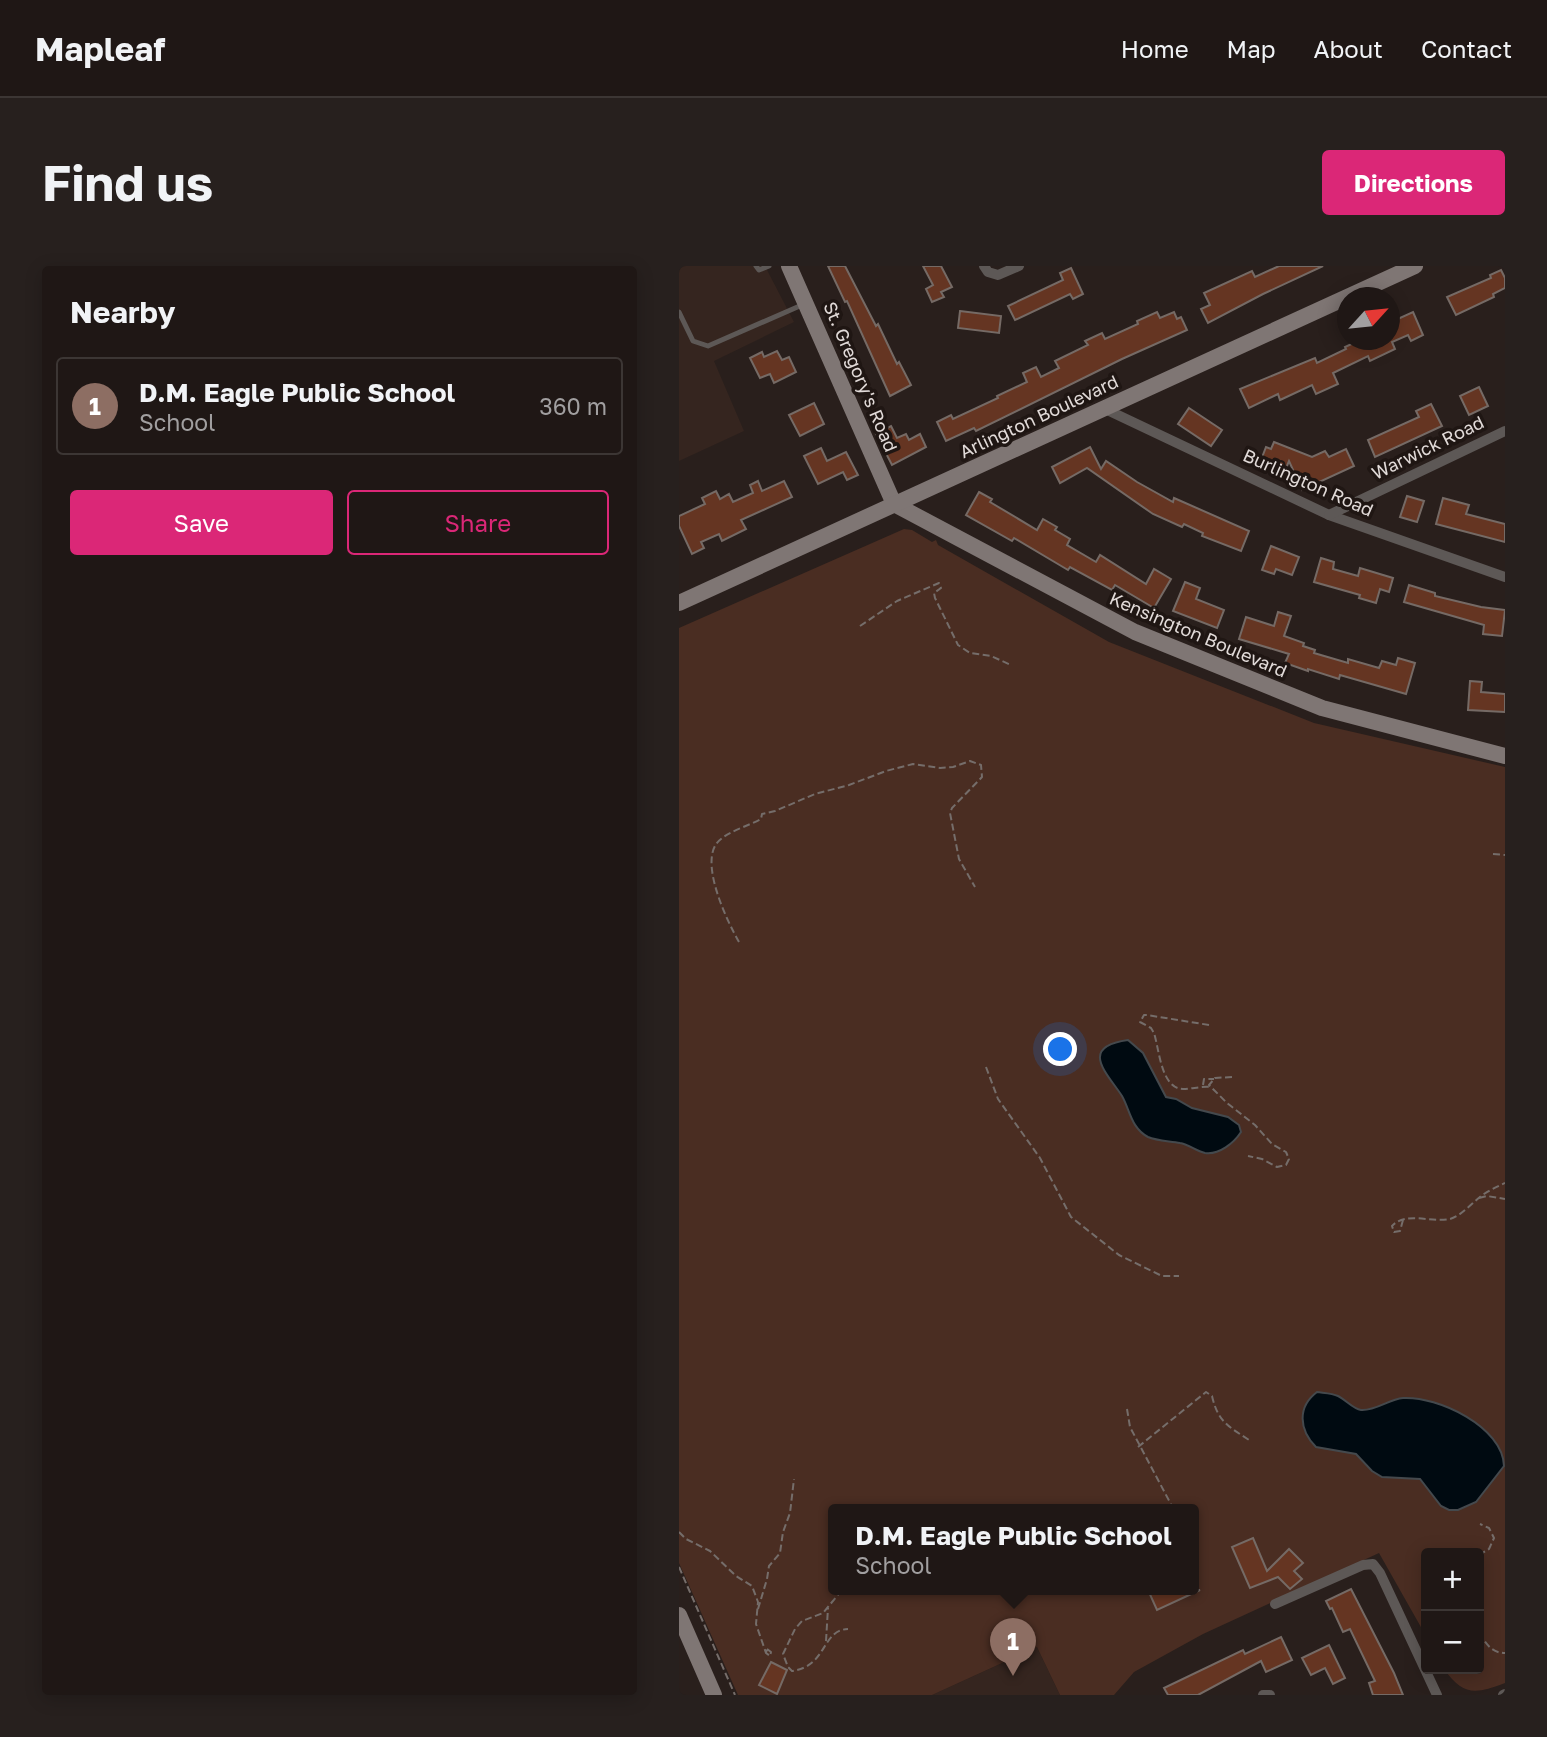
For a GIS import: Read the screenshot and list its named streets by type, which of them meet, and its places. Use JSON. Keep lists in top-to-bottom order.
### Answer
{
  "streets": {
    "street": [
      "St. Gregory's Road",
      "Arlington Boulevard",
      "Warwick Road",
      "Burlington Road",
      "Kensington Boulevard"
    ]
  },
  "crossings": [
    ["St. Gregory's Road", "Arlington Boulevard"],
    ["St. Gregory's Road", "Kensington Boulevard"],
    ["Arlington Boulevard", "Burlington Road"],
    ["Arlington Boulevard", "Kensington Boulevard"],
    ["Warwick Road", "Burlington Road"]
  ],
  "north": "top right",
  "page": {
    "header": "Mapleaf",
    "nav": [
      "Home",
      "Map",
      "About",
      "Contact"
    ],
    "buttons": [
      "Directions",
      ["Save", "Share"]
    ],
    "title": "Find us",
    "heading": "Nearby",
    "list": [
      {
        "mark": "1",
        "name": "D.M. Eagle Public School",
        "note": "School",
        "value": "360 m"
      }
    ],
    "popup": ["D.M. Eagle Public School", "School"],
    "map_buttons": ["+", "−"],
    "pins": "1"
  }
}
